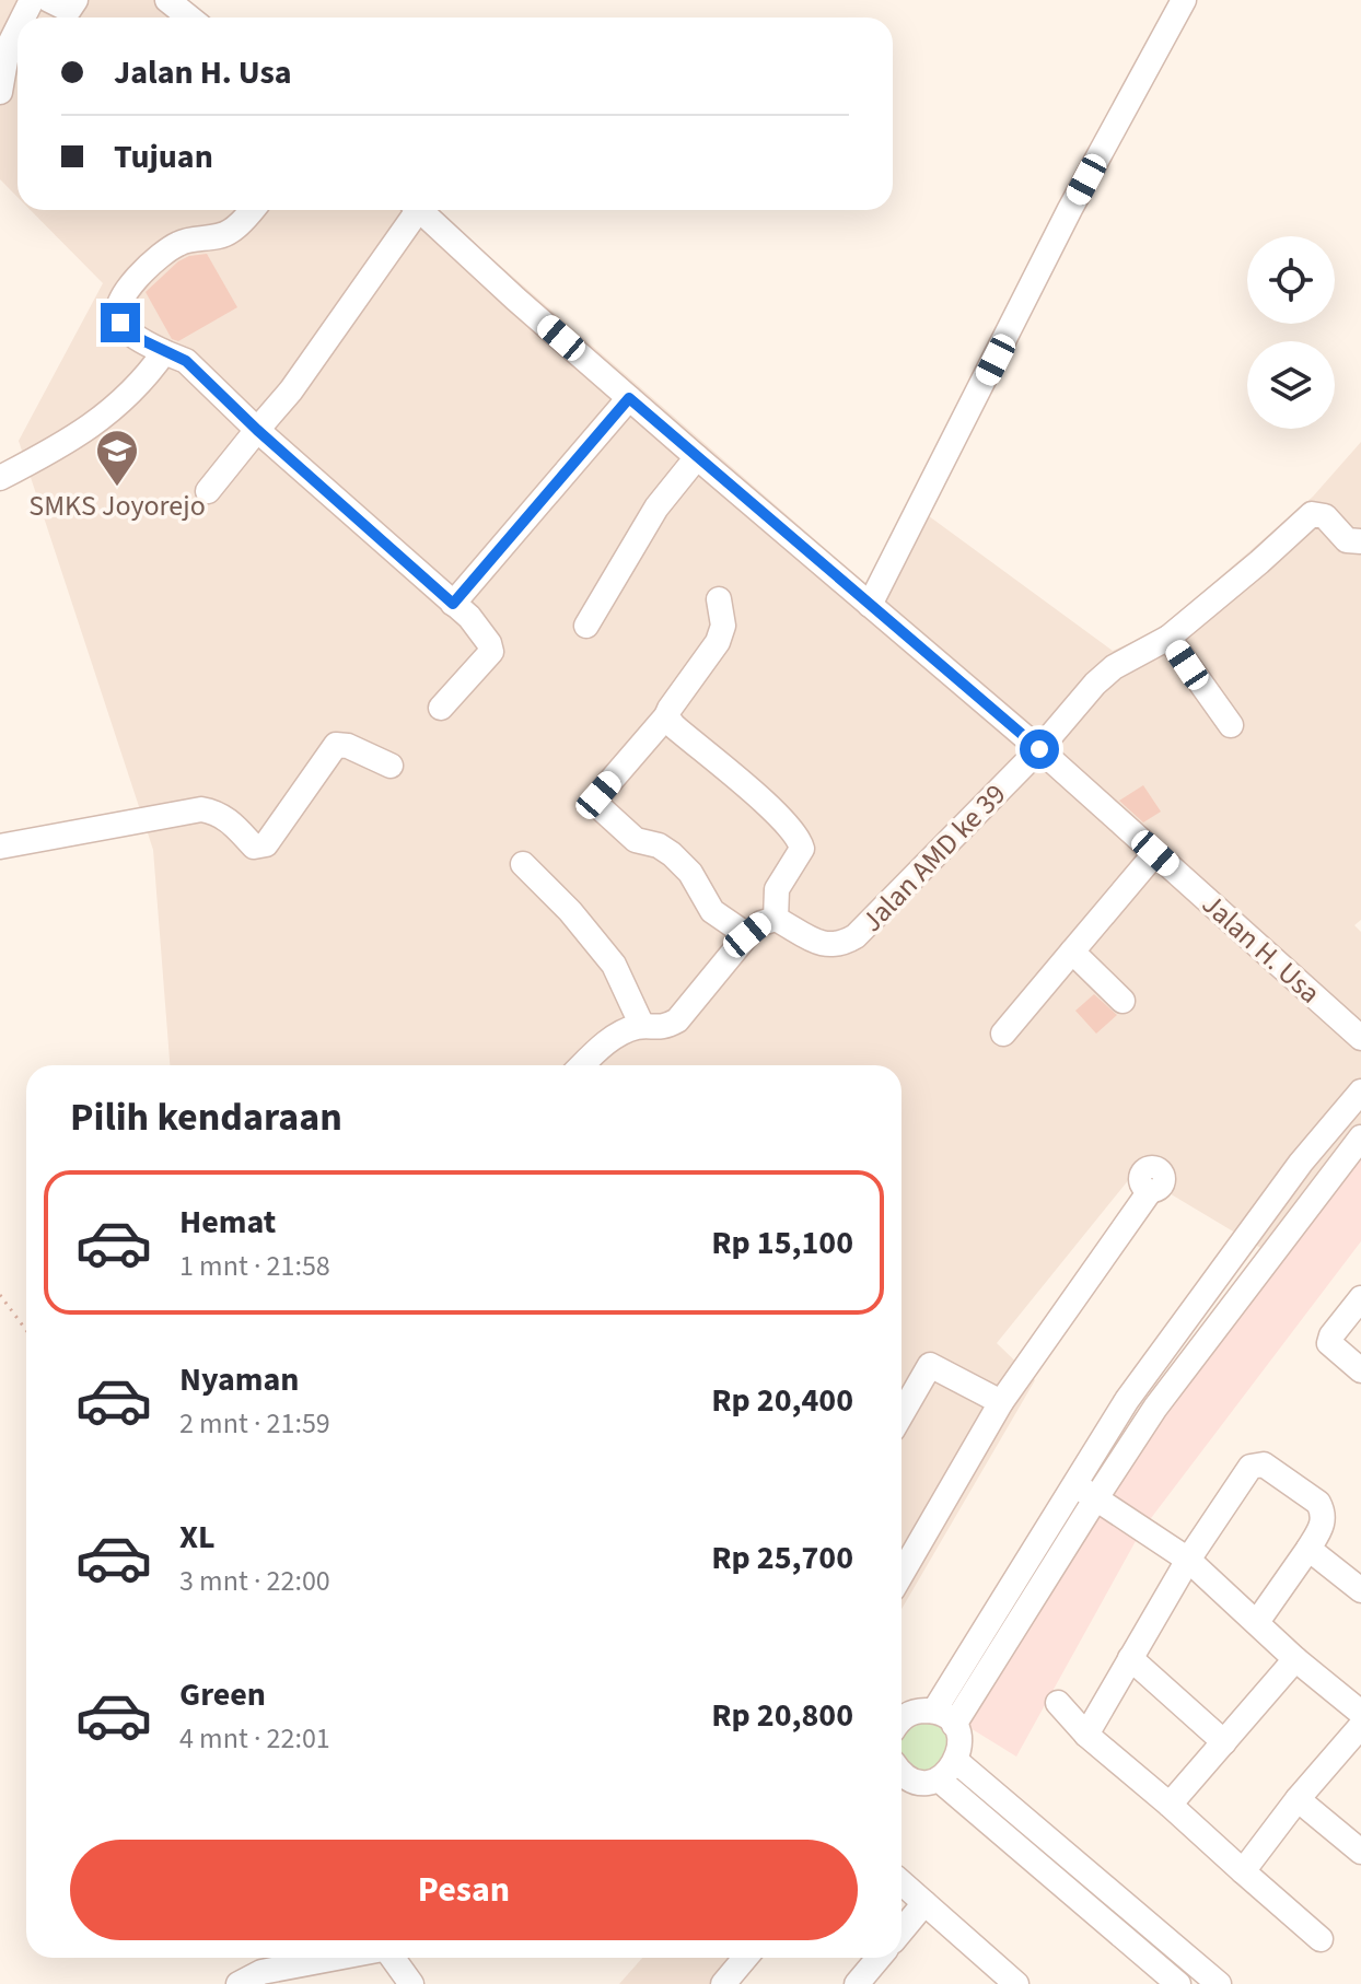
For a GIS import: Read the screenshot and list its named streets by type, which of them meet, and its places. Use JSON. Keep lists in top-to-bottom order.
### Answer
{
  "streets": {
    "street": ["Jalan AMD ke 39", "Jalan H. Usa"]
  },
  "crossings": [
    ["Jalan AMD ke 39", "Jalan H. Usa"]
  ],
  "places": {
    "school or university": ["SMKS Joyorejo"]
  },
  "page": {
    "banner": ["Jalan H. Usa", "Tujuan"],
    "heading": "Pilih kendaraan",
    "list": [
      {
        "name": "Hemat",
        "note": "1 mnt · 21:58",
        "value": "Rp 15,100"
      },
      {
        "name": "Nyaman",
        "note": "2 mnt · 21:59",
        "value": "Rp 20,400"
      },
      {
        "name": "XL",
        "note": "3 mnt · 22:00",
        "value": "Rp 25,700"
      },
      {
        "name": "Green",
        "note": "4 mnt · 22:01",
        "value": "Rp 20,800"
      }
    ],
    "buttons": "Pesan"
  }
}
